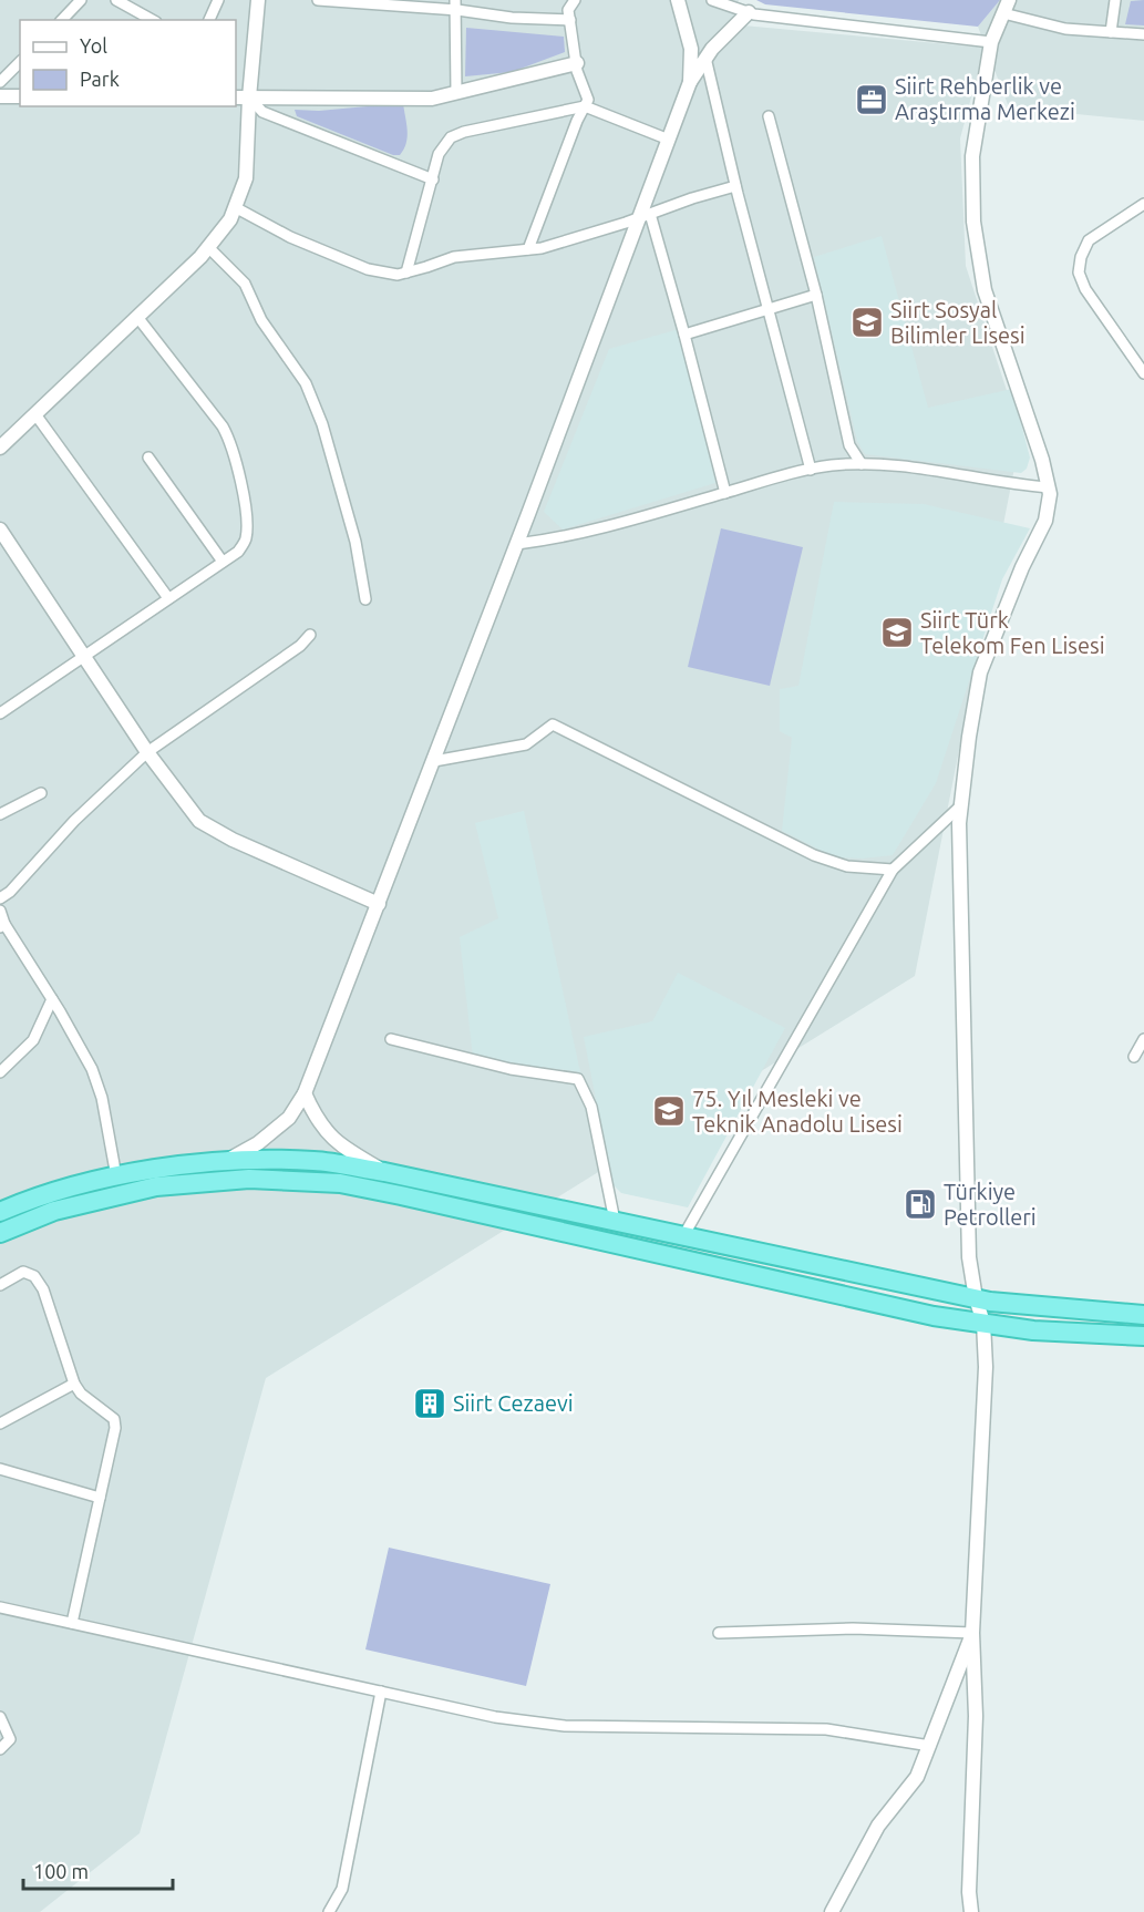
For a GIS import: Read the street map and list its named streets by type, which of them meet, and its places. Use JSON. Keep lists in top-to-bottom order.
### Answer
{
  "places": {
    "office": ["Siirt Rehberlik ve Araştırma Merkezi"],
    "school or university": ["Siirt Sosyal Bilimler Lisesi", "Siirt Türk Telekom Fen Lisesi", "75. Yıl Mesleki ve Teknik Anadolu Lisesi"],
    "fuel station": ["Türkiye Petrolleri"],
    "building": ["Siirt Cezaevi"]
  },
  "legend": ["Yol", "Park"],
  "scale_bar": "100 m"
}
